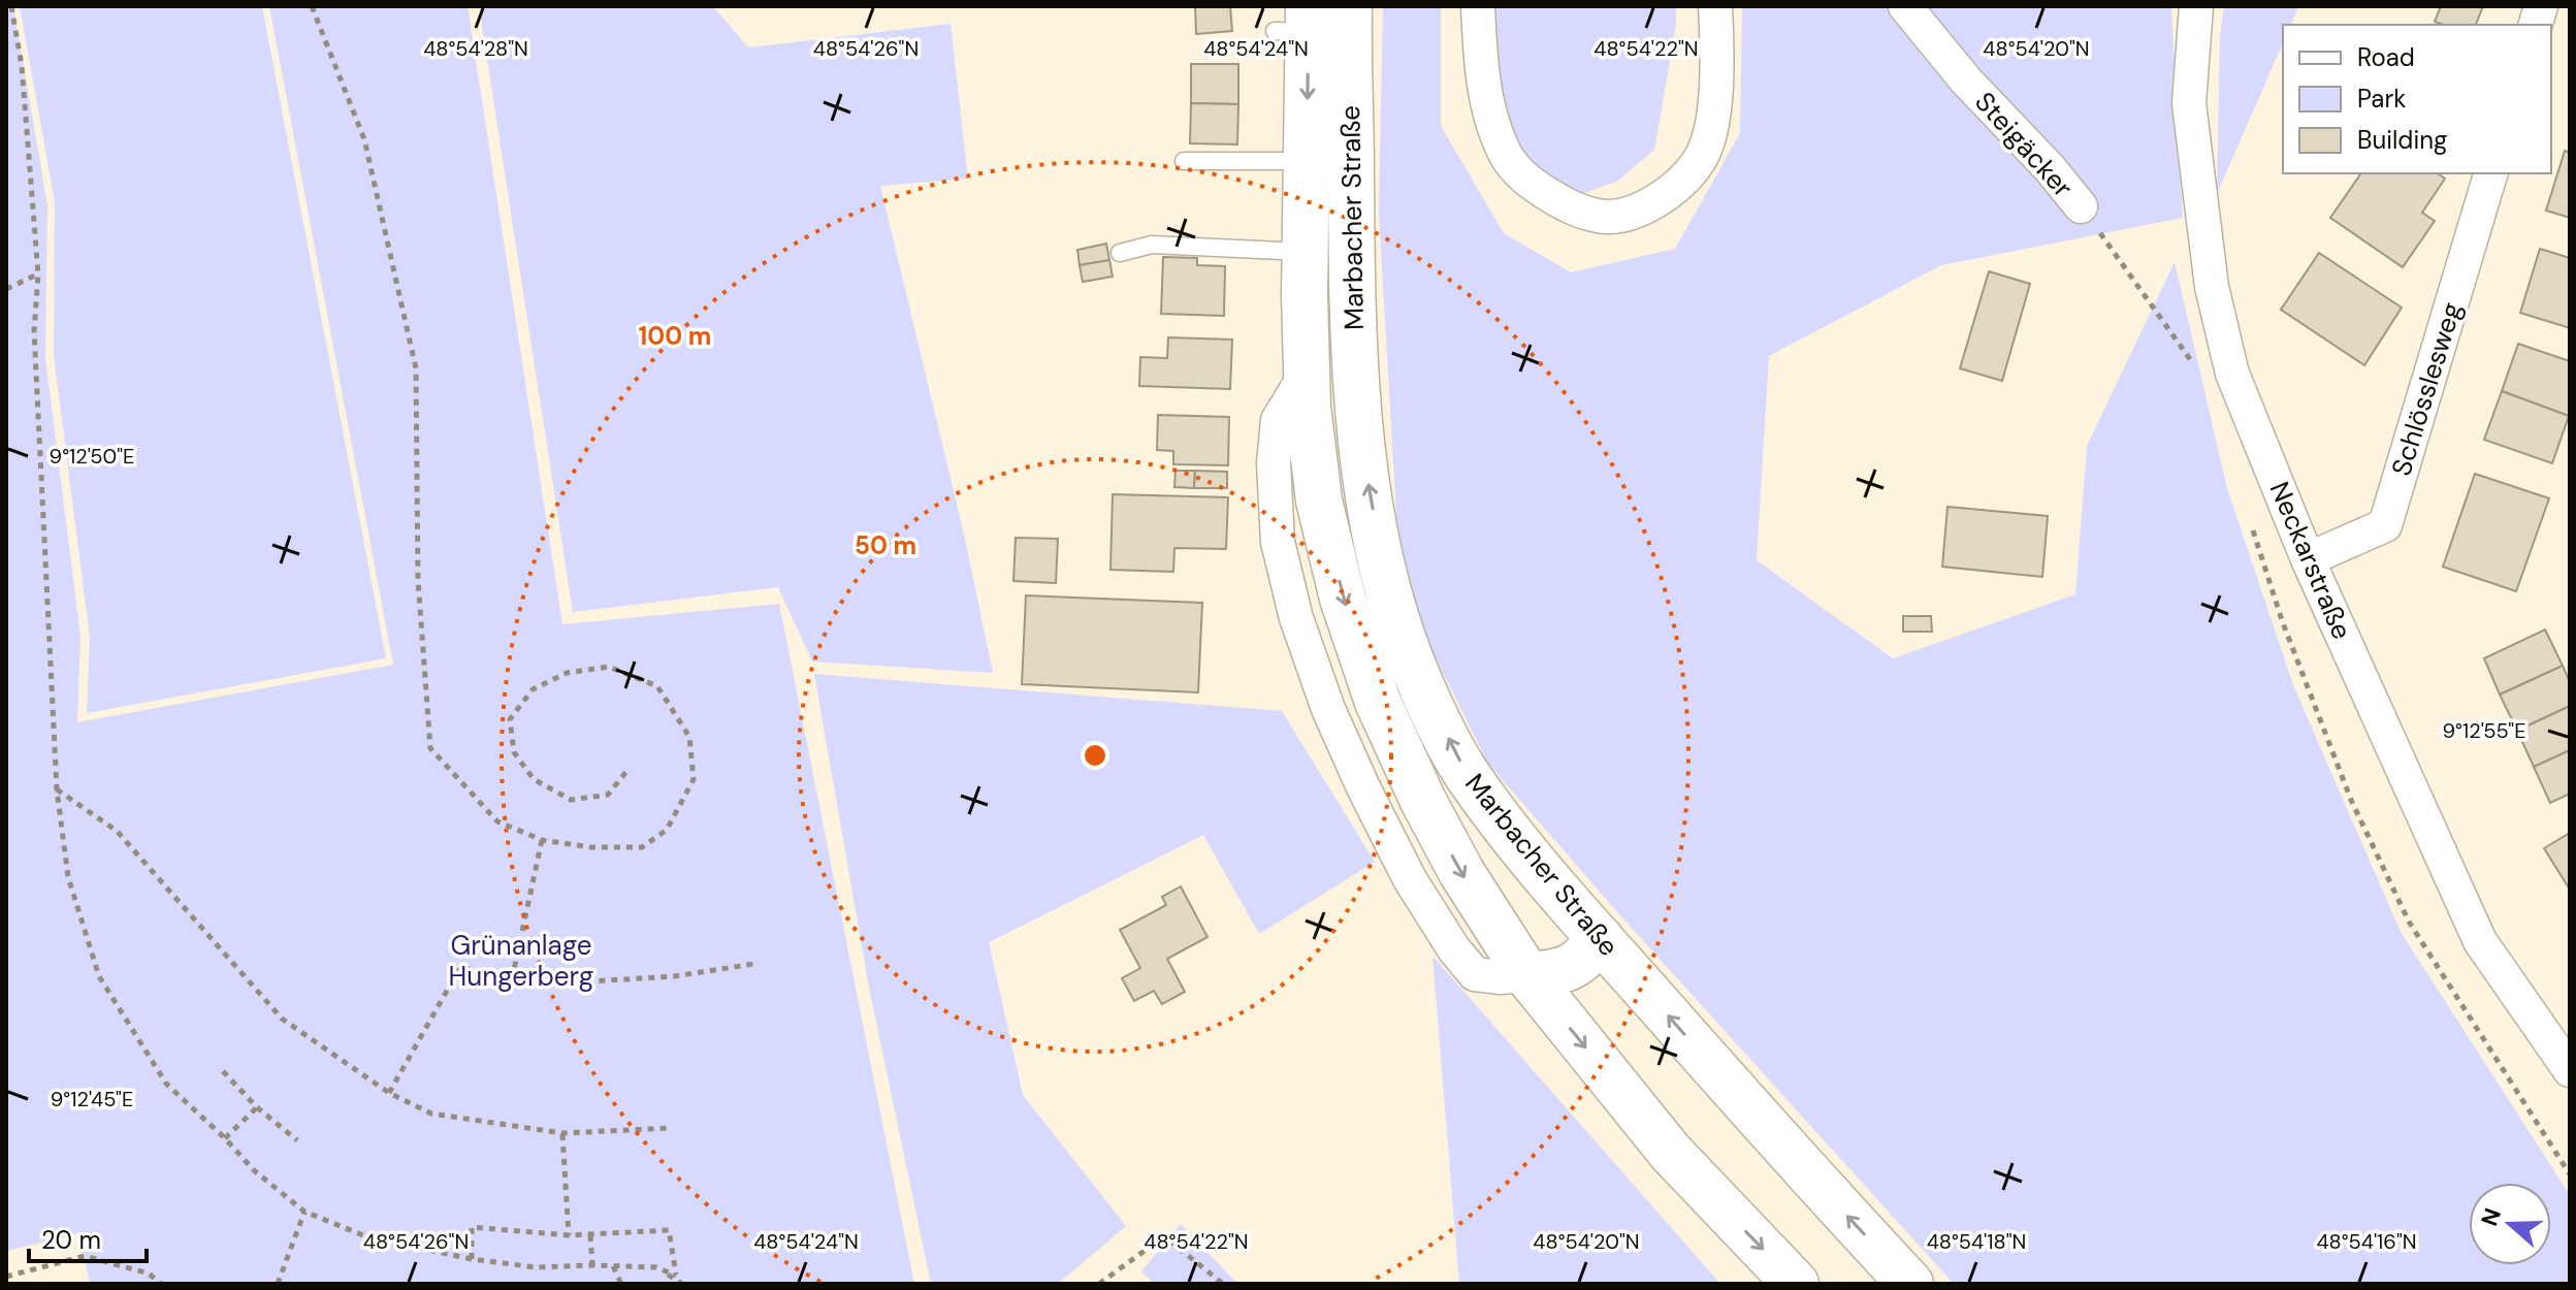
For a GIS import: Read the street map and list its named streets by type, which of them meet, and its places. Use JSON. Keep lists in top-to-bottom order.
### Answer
{
  "streets": {
    "main road": ["Marbacher Straße"],
    "street": ["Steigäcker", "Schlösslesweg", "Neckarstraße"]
  },
  "crossings": [
    ["Schlösslesweg", "Neckarstraße"]
  ],
  "parks": ["Grünanlage Hungerberg"],
  "legend": ["Road", "Park", "Building"],
  "scale_bar": "20 m",
  "north": "left",
  "coordinates": [
    "48°54'28\"N",
    "48°54'26\"N",
    "48°54'24\"N",
    "48°54'22\"N",
    "48°54'20\"N",
    "9°12'50\"E",
    "9°12'55\"E",
    "9°12'45\"E",
    "48°54'18\"N",
    "48°54'16\"N"
  ],
  "rings": ["100 m", "50 m"]
}
